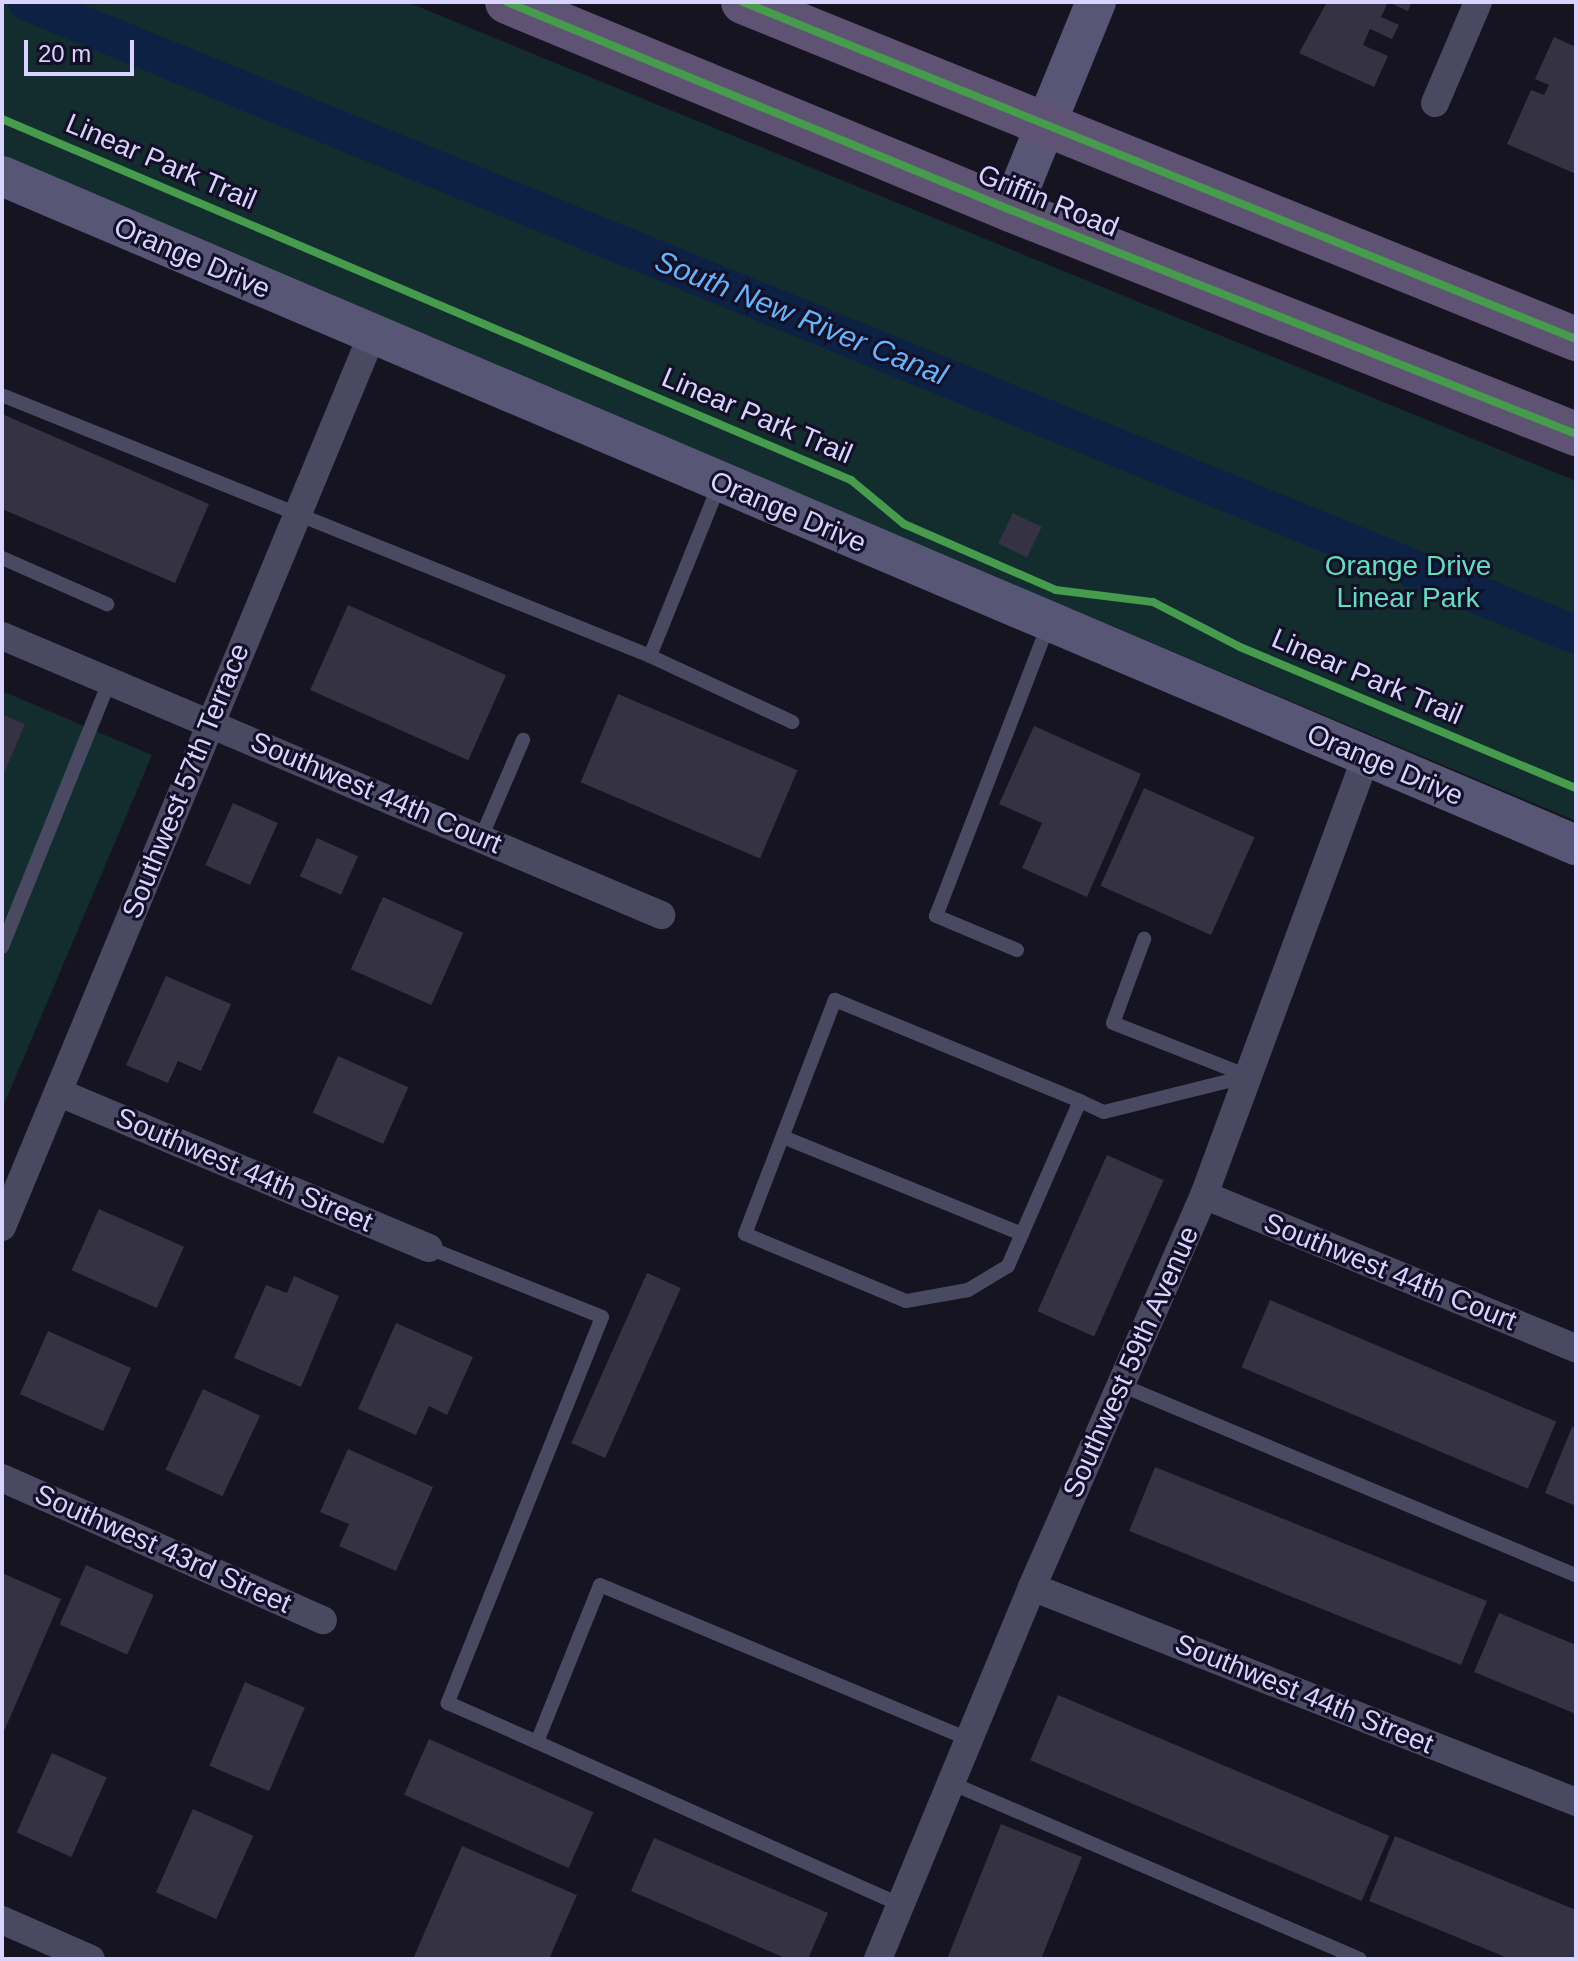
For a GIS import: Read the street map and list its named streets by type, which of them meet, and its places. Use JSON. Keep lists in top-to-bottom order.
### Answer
{
  "streets": {
    "main road": ["Griffin Road"],
    "street": [
      "Orange Drive",
      "Southwest 57th Terrace",
      "Southwest 44th Court",
      "Southwest 44th Street",
      "Southwest 59th Avenue",
      "Southwest 43rd Street"
    ],
    "cycle path": ["Linear Park Trail"]
  },
  "crossings": [
    ["Orange Drive", "Southwest 57th Terrace"],
    ["Orange Drive", "Southwest 59th Avenue"],
    ["Southwest 57th Terrace", "Southwest 44th Court"],
    ["Southwest 57th Terrace", "Southwest 44th Street"],
    ["Southwest 44th Court", "Southwest 59th Avenue"],
    ["Southwest 44th Street", "Southwest 59th Avenue"]
  ],
  "water": ["South New River Canal"],
  "parks": ["Orange Drive Linear Park"],
  "scale_bar": "20 m"
}
